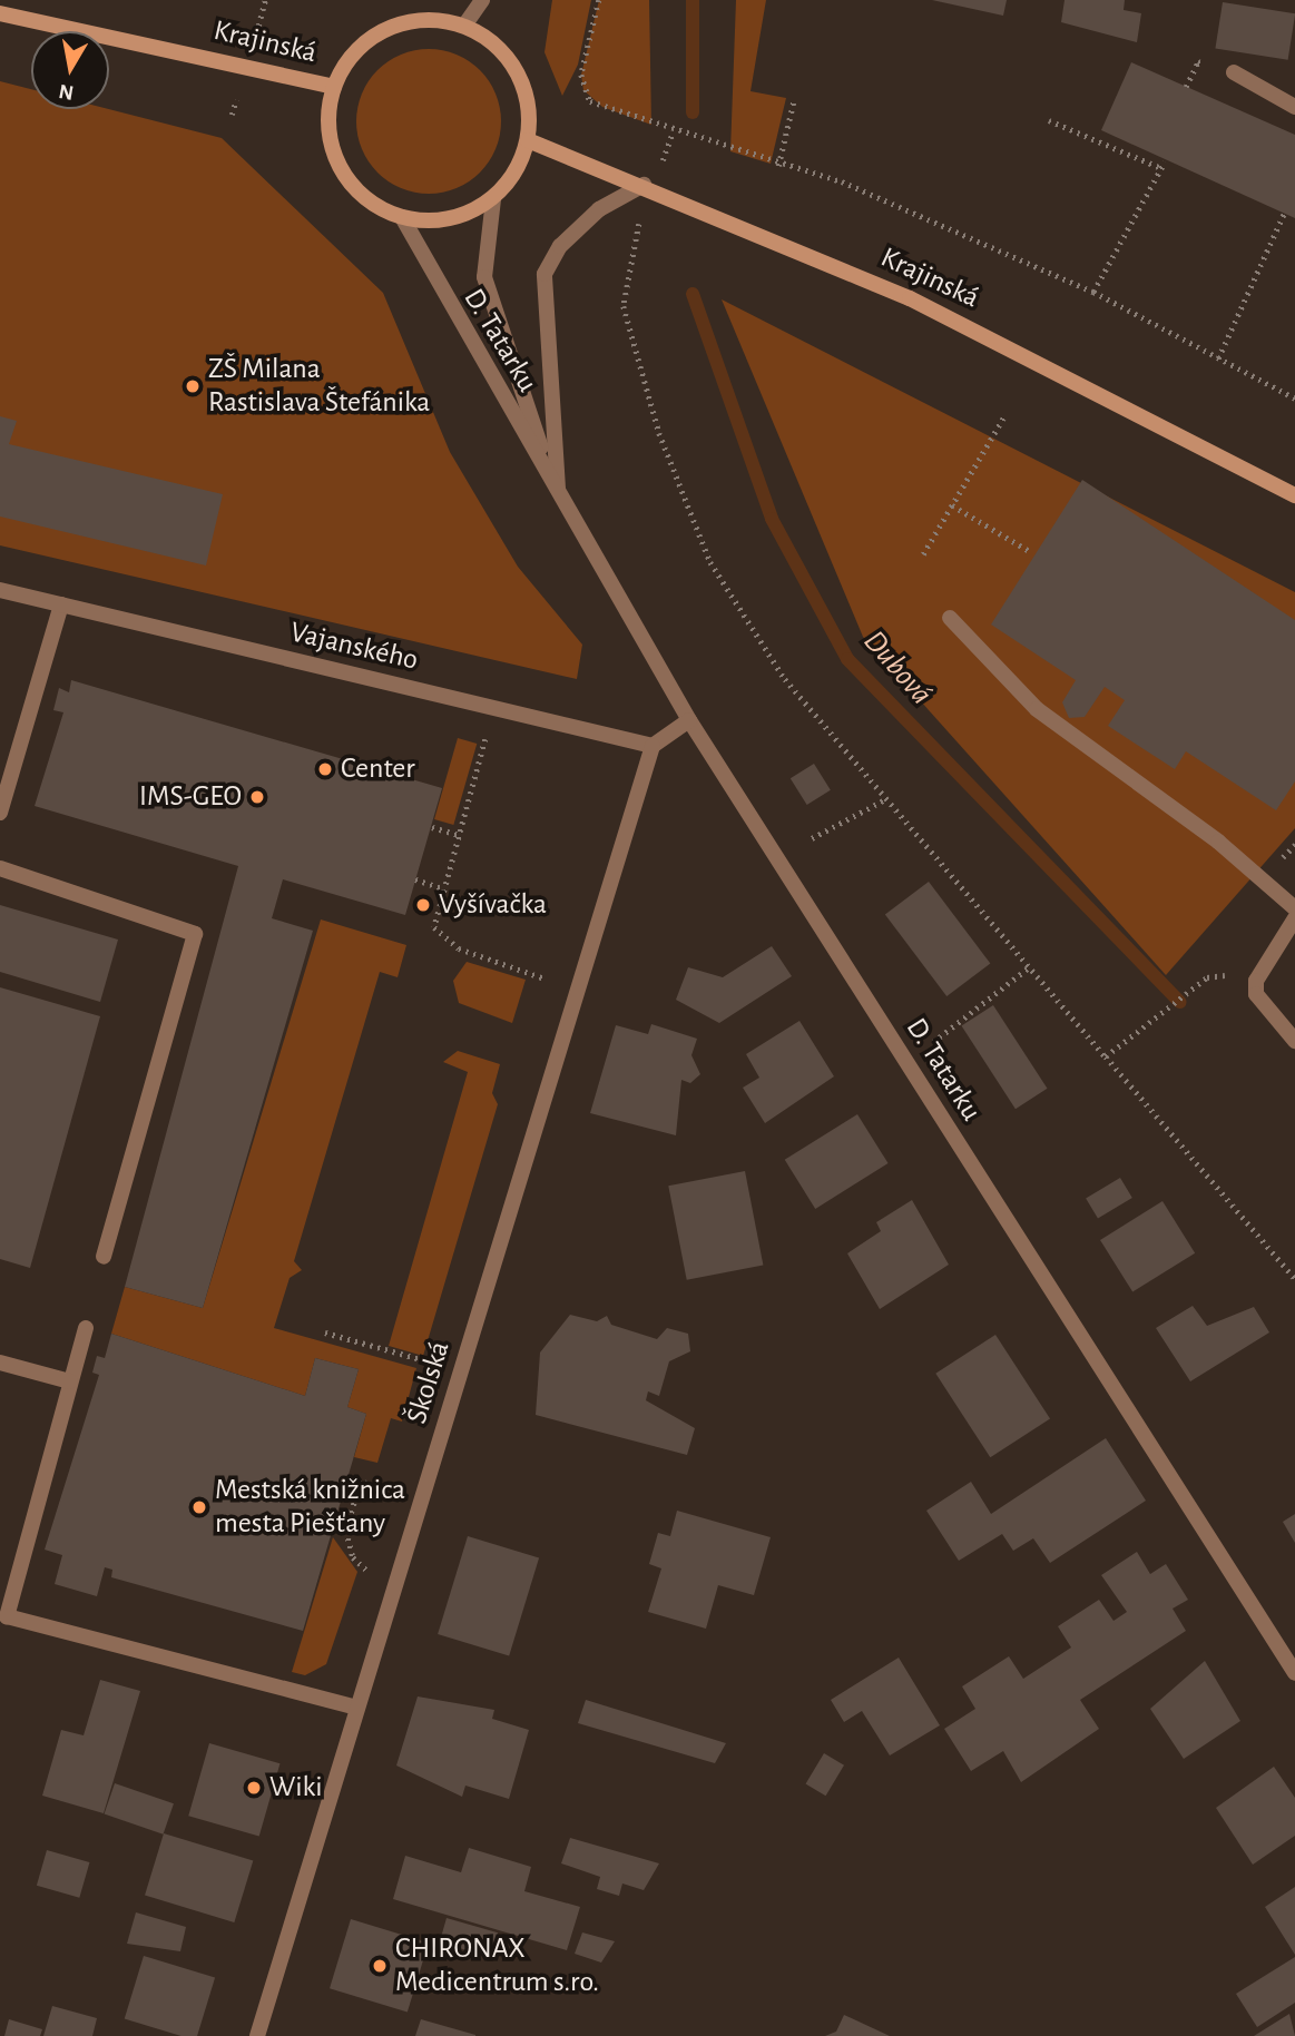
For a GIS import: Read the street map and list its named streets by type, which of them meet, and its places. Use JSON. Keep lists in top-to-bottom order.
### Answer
{
  "streets": {
    "main road": ["Krajinská"],
    "street": ["D. Tatarku", "Vajanského", "Školská"]
  },
  "crossings": [
    ["Krajinská", "D. Tatarku"],
    ["Vajanského", "Školská"]
  ],
  "water": ["Dubová"],
  "places": [
    "ZŠ Milana Rastislava Štefánika",
    "Center",
    "IMS-GEO",
    "Vyšívačka",
    "Mestská knižnica mesta Piešťany",
    "Wiki",
    "CHIRONAX Medicentrum s.ro."
  ],
  "north": "bottom"
}
